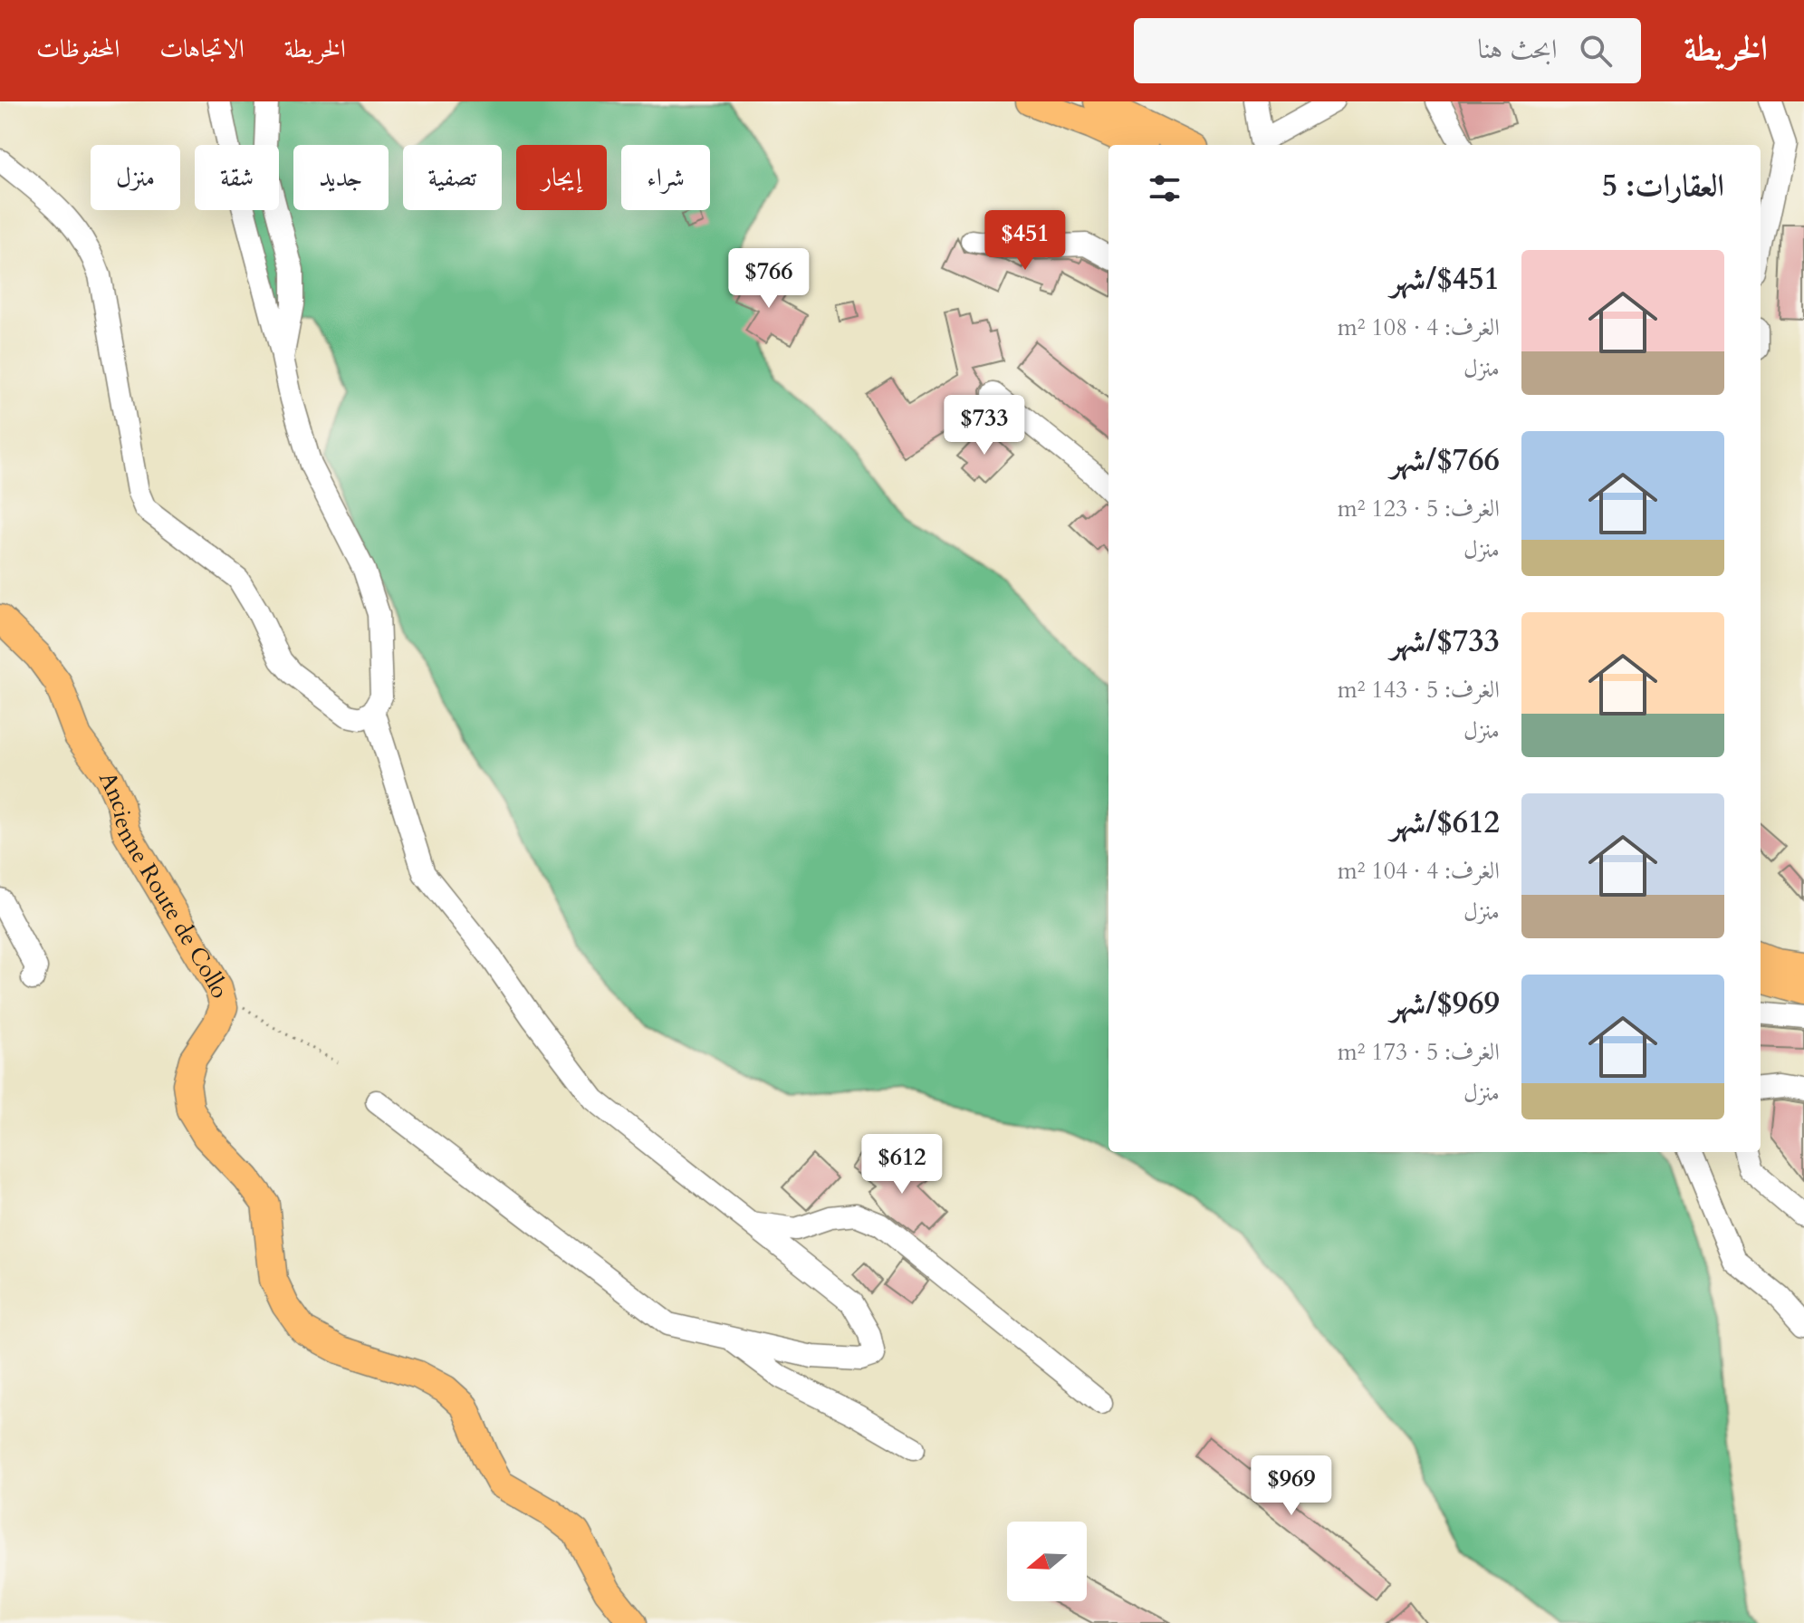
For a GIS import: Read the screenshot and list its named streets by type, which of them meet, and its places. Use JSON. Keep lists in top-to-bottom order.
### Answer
{
  "streets": {
    "main road": ["Ancienne Route de Collo"]
  },
  "north": "left",
  "page": {
    "header": "الخريطة",
    "search": "ابحث هنا",
    "nav": ["الخريطة", "الاتجاهات", "المحفوظات"],
    "chip": [
      "شراء",
      "إيجار",
      "تصفية",
      "جديد",
      "شقة",
      "منزل"
    ],
    "heading": "العقارات: 5",
    "price": [
      "$451",
      "$766",
      "$733",
      "$612",
      "$969"
    ],
    "list": [
      {
        "name": "$451/شهر",
        "note": "الغرف: 4 · 108 m² · منزل"
      },
      {
        "name": "$766/شهر",
        "note": "الغرف: 5 · 123 m² · منزل"
      },
      {
        "name": "$733/شهر",
        "note": "الغرف: 5 · 143 m² · منزل"
      },
      {
        "name": "$612/شهر",
        "note": "الغرف: 4 · 104 m² · منزل"
      },
      {
        "name": "$969/شهر",
        "note": "الغرف: 5 · 173 m² · منزل"
      }
    ]
  }
}
